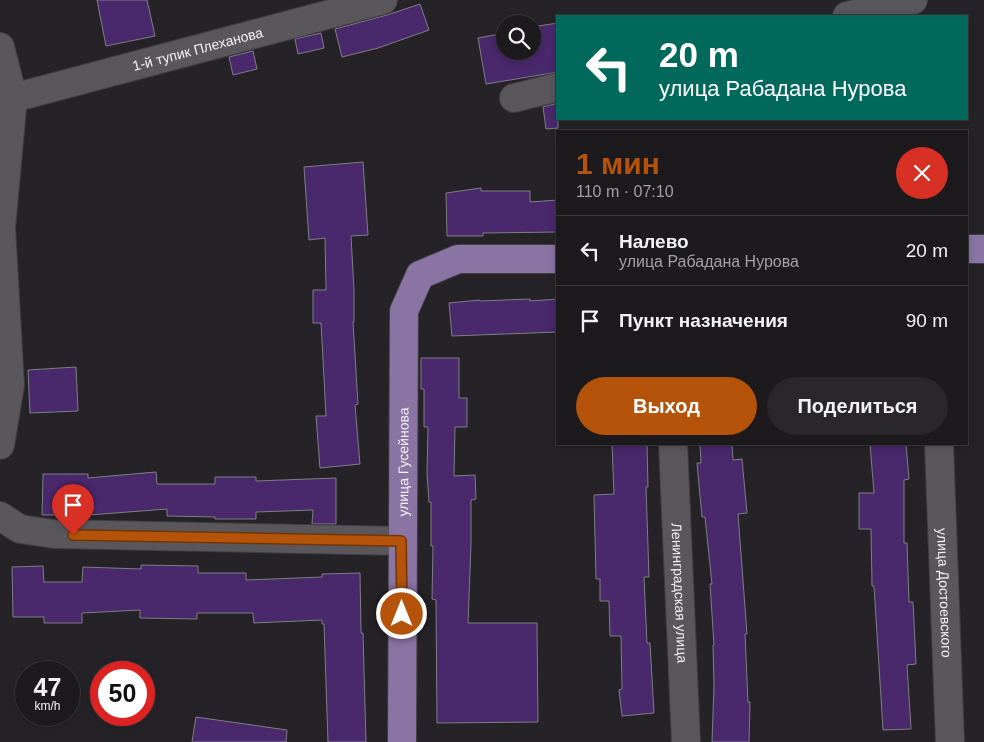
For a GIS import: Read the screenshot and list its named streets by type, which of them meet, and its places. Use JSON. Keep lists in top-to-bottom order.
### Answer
{
  "streets": {
    "main road": ["улица Гусейнова"],
    "street": ["1-й тупик Плеханова", "Ленинградская улица", "улица Достоевского"]
  },
  "page": {
    "turn": ["20 m", "улица Рабадана Нурова"],
    "heading": ["1 мин", "110 m · 07:10"],
    "list": [
      {
        "name": "Налево",
        "note": "улица Рабадана Нурова",
        "value": "20 m"
      },
      {
        "name": "Пункт назначения",
        "value": "90 m"
      }
    ],
    "buttons": ["Выход", "Поделиться"],
    "speed": "47 km/h",
    "limit": "50"
  }
}
